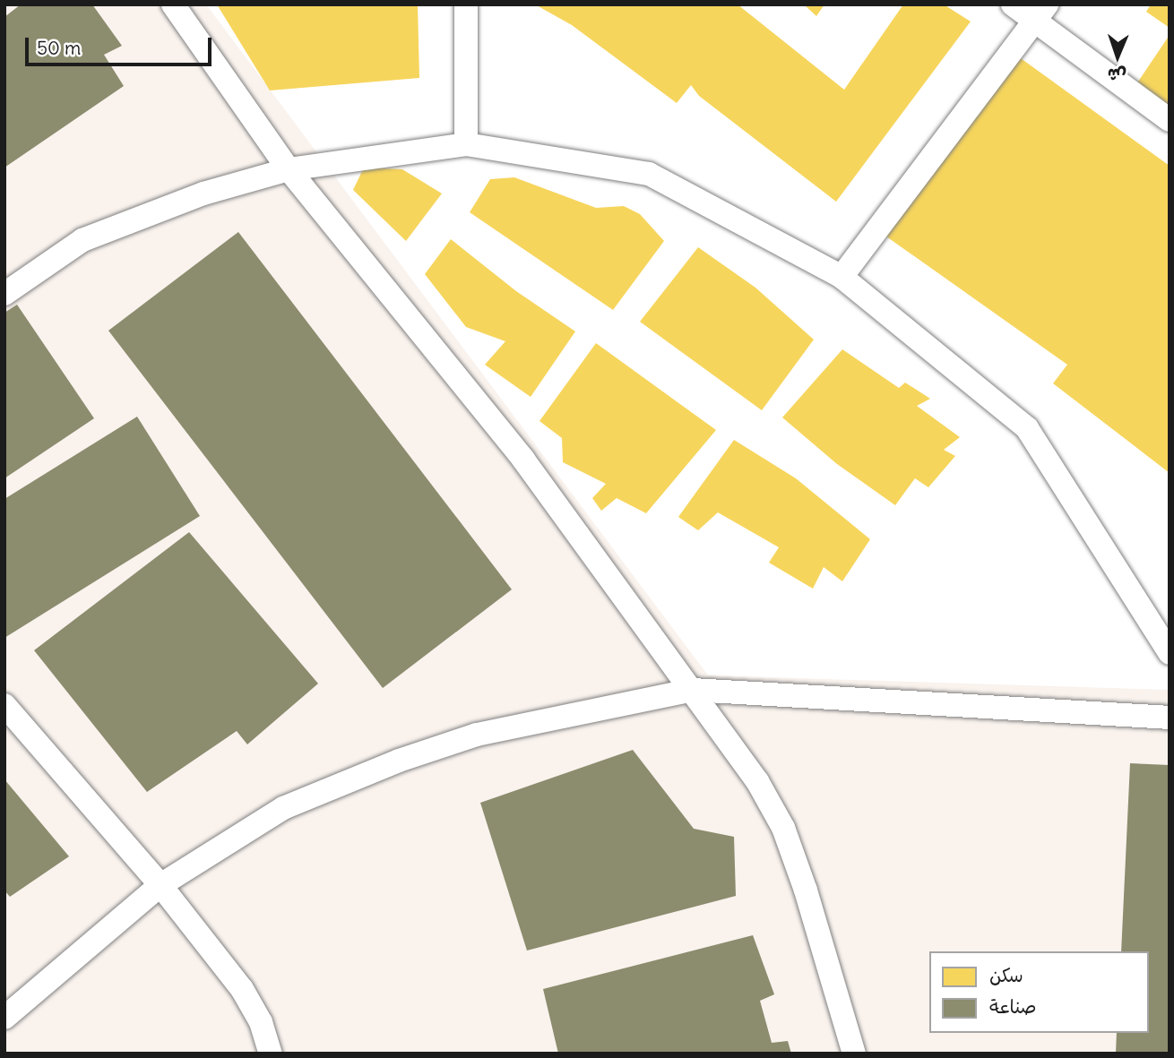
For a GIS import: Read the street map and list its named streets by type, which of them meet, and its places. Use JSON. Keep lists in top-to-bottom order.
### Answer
{
  "legend": ["سكن", "صناعة"],
  "scale_bar": "50 m",
  "north": "bottom"
}
